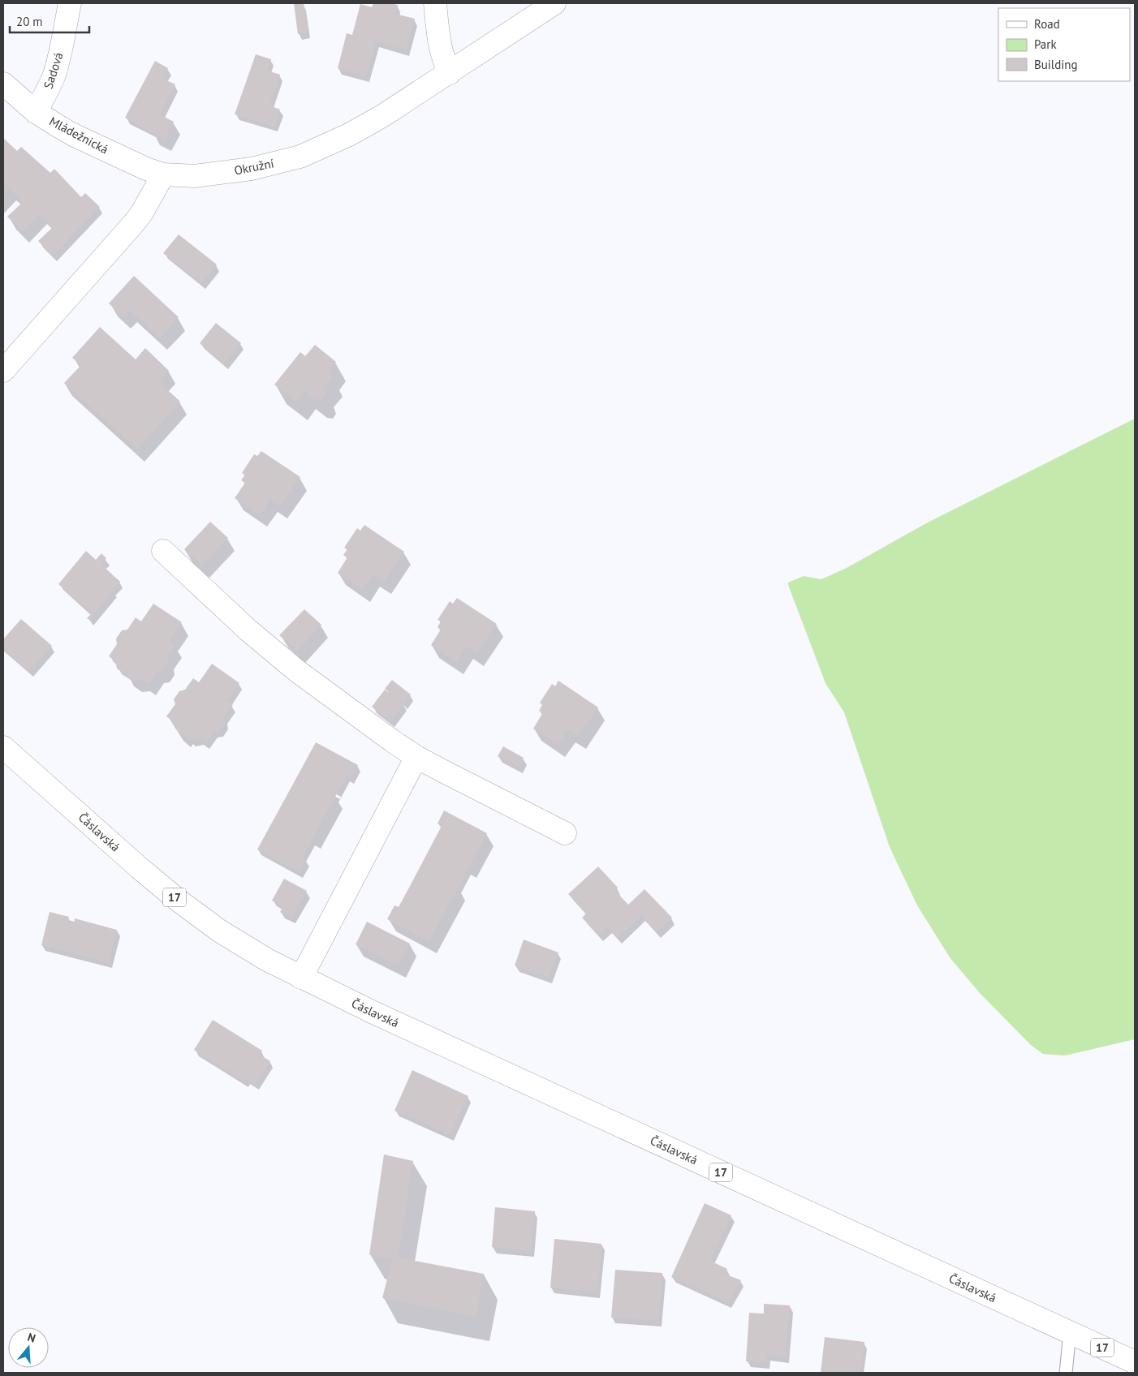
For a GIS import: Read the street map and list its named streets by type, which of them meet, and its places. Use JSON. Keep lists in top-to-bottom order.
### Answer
{
  "streets": {
    "street": [
      "Sadová",
      "Mládežnická",
      "Okružní",
      "Čáslavská",
      "17"
    ]
  },
  "crossings": [
    ["Sadová", "Mládežnická"],
    ["Mládežnická", "Okružní"]
  ],
  "legend": ["Road", "Park", "Building"],
  "scale_bar": "20 m",
  "north": "top"
}
